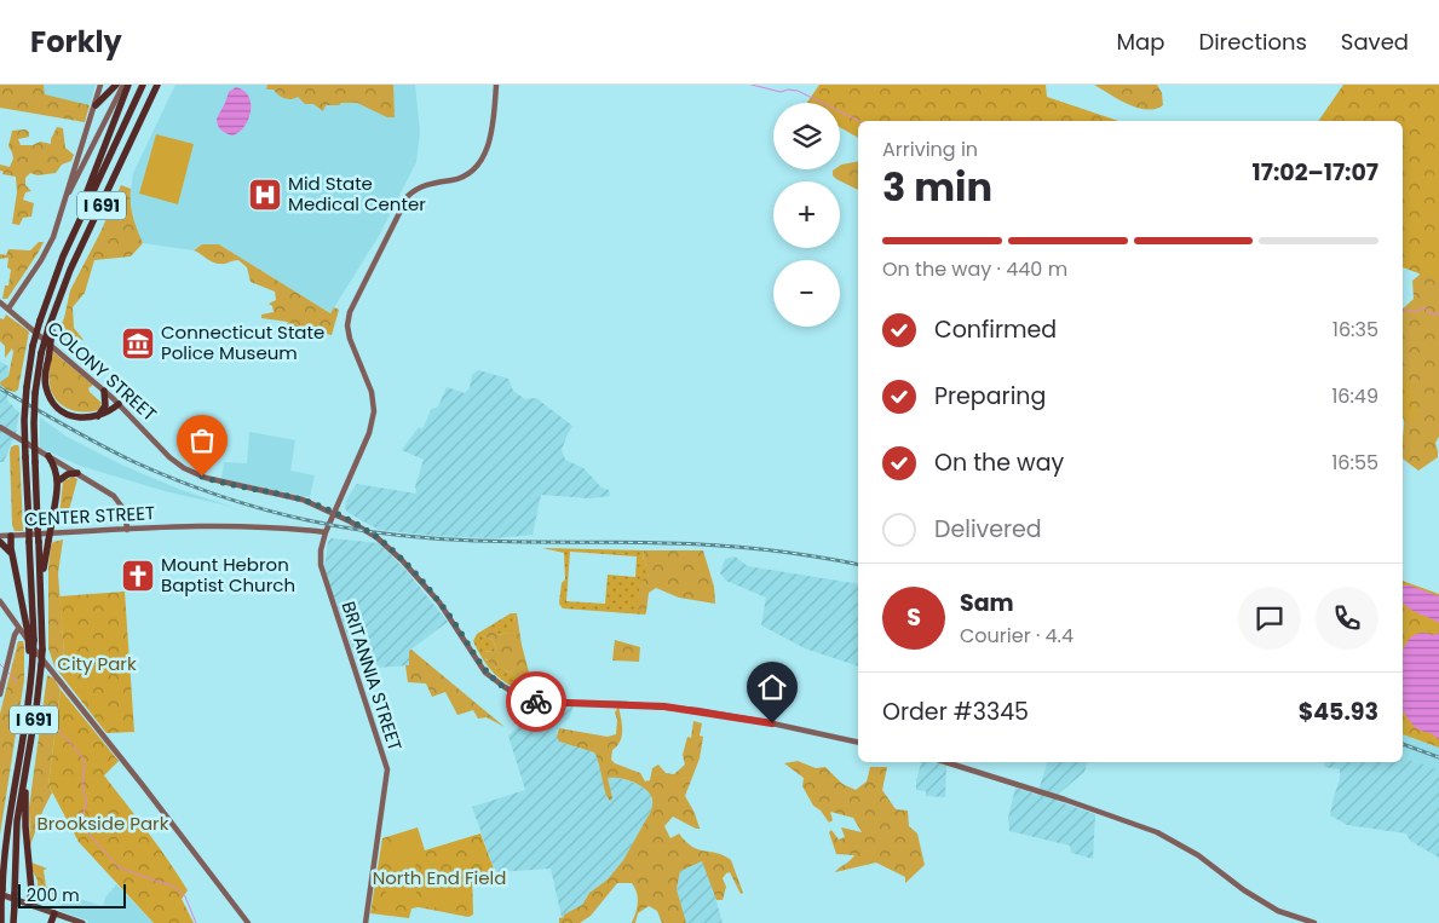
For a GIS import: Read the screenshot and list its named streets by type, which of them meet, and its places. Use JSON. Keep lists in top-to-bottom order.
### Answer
{
  "streets": {
    "highway": ["I 691"],
    "main road": ["COLONY STREET", "CENTER STREET", "BRITANNIA STREET"]
  },
  "crossings": [
    ["I 691", "CENTER STREET"],
    ["COLONY STREET", "BRITANNIA STREET"],
    ["CENTER STREET", "BRITANNIA STREET"]
  ],
  "parks": ["City Park", "Brookside Park", "North End Field"],
  "places": {
    "hospital": ["Mid State Medical Center"],
    "museum": ["Connecticut State Police Museum"],
    "church": ["Mount Hebron Baptist Church"]
  },
  "scale_bar": "200 m",
  "page": {
    "header": "Forkly",
    "nav": ["Map", "Directions", "Saved"],
    "map_buttons": ["+", "−"],
    "heading": ["3 min", "Arriving in", "17:02–17:07"],
    "panel": [
      "Sam",
      "Courier · 4.4",
      "Order #3345",
      "$45.93"
    ],
    "bar": "On the way · 440 m",
    "list": [
      ["Confirmed", "16:35"],
      ["Preparing", "16:49"],
      ["On the way", "16:55"],
      "Delivered"
    ],
    "round": "S",
    "scale": "200 m"
  }
}
